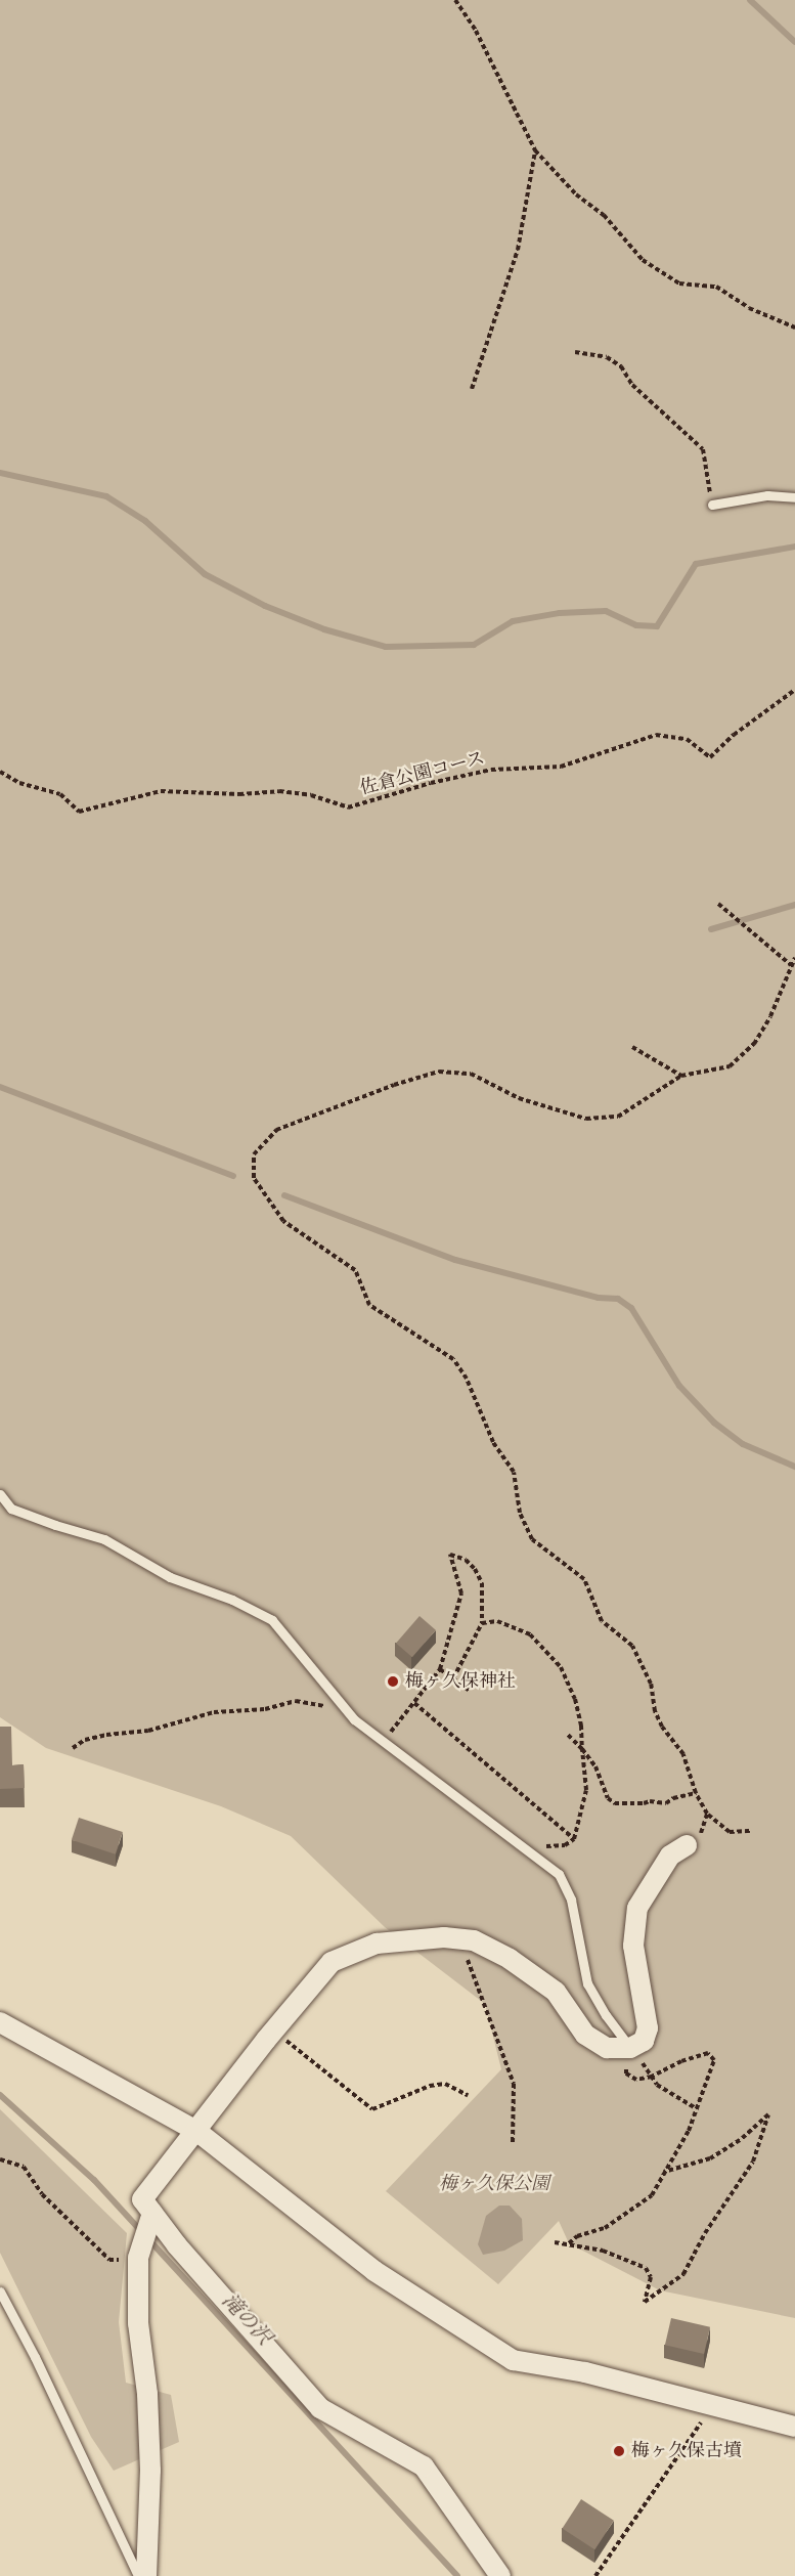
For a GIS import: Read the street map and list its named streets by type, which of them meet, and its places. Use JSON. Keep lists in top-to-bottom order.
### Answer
{
  "streets": {
    "path": ["佐倉公園コース"]
  },
  "water": ["滝の沢"],
  "parks": ["梅ヶ久保公園"],
  "places": ["梅ヶ久保神社", "梅ヶ久保古墳"]
}
